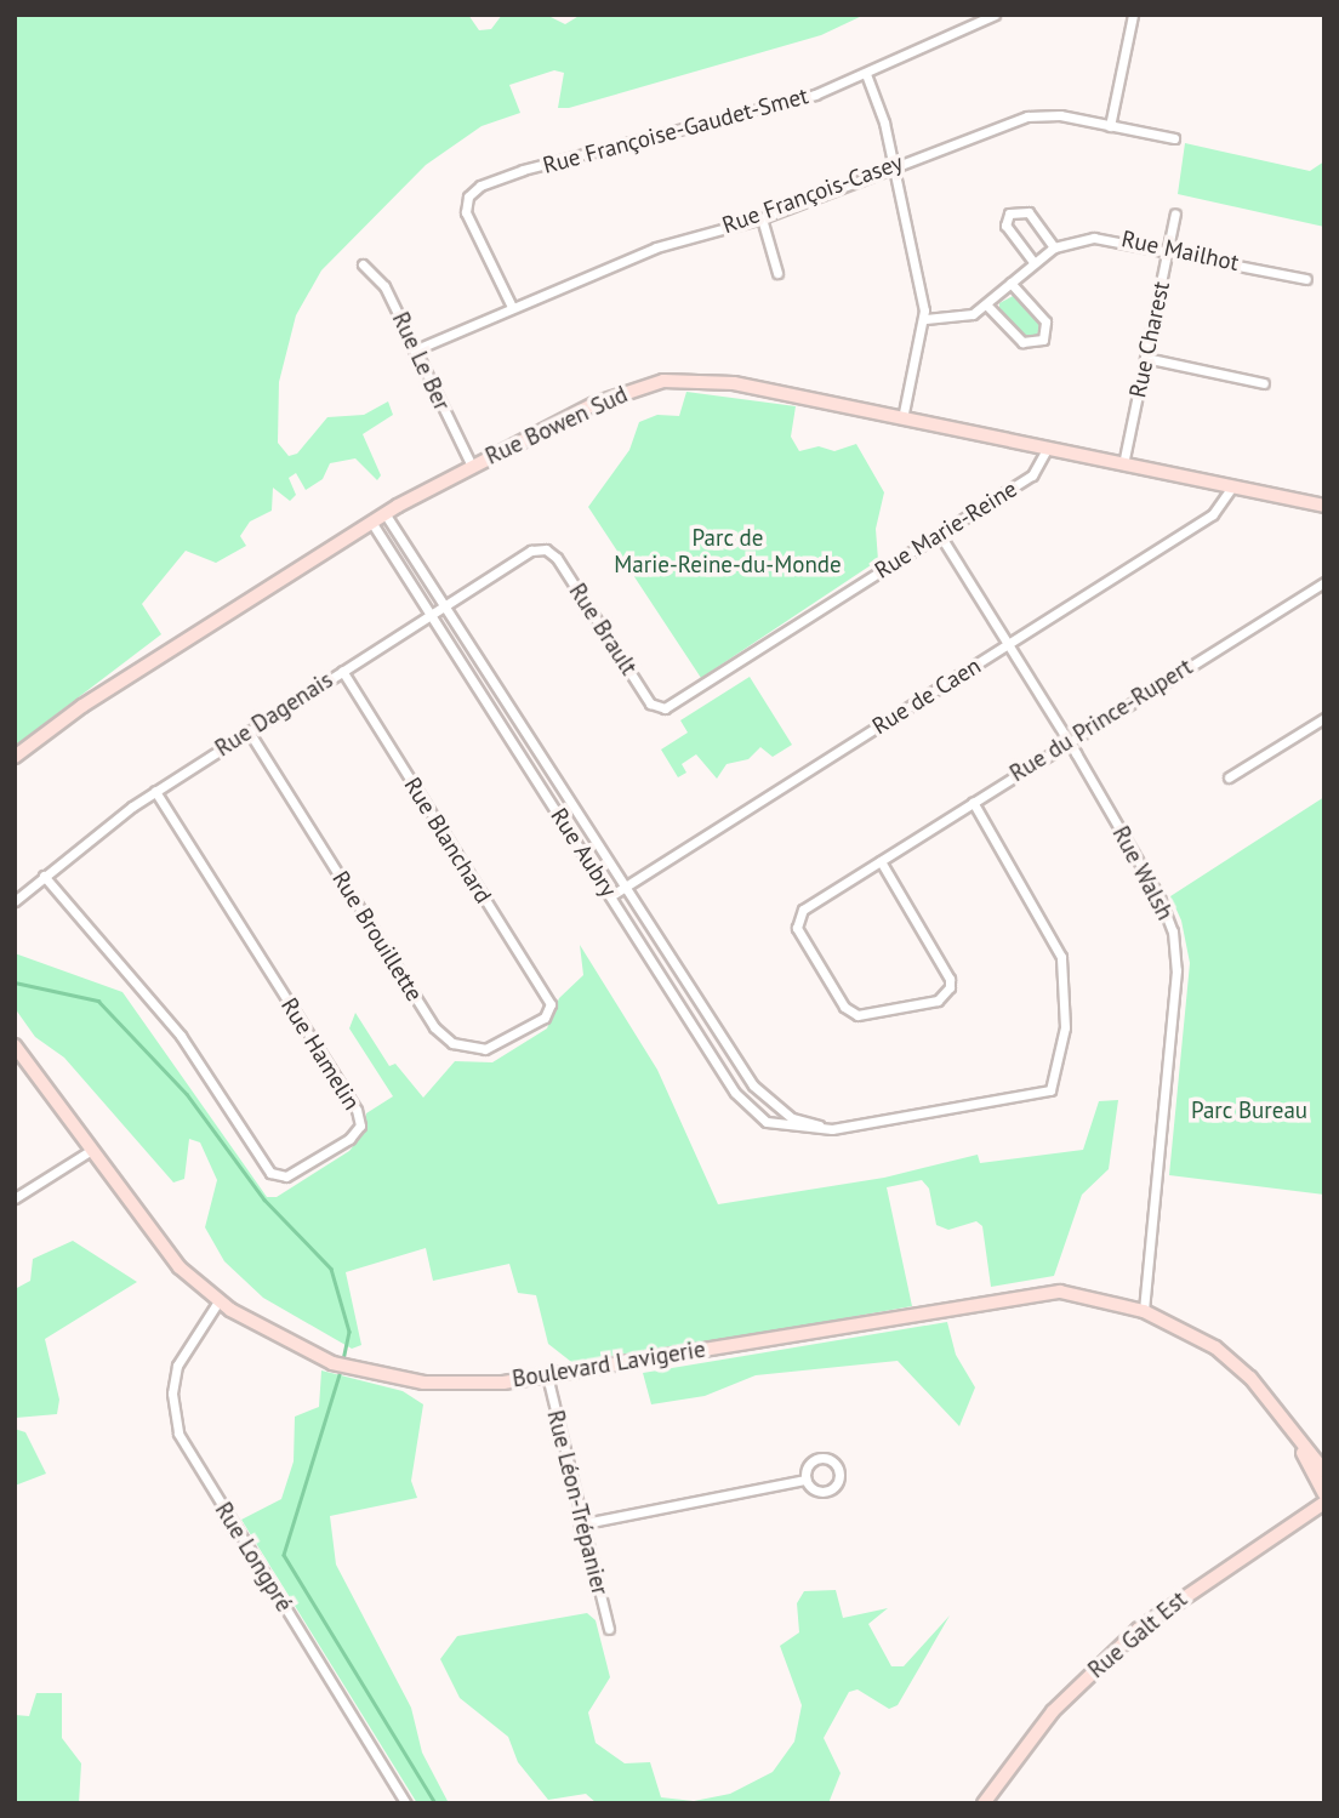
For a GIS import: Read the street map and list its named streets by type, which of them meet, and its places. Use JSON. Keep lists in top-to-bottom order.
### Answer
{
  "streets": {
    "street": [
      "Rue Françoise-Gaudet-Smet",
      "Rue François-Casey",
      "Rue Mailhot",
      "Rue Charest",
      "Rue Le Ber",
      "Rue Bowen Sud",
      "Rue Marie-Reine",
      "Rue Brault",
      "Rue de Caen",
      "Rue Dagenais",
      "Rue du Prince-Rupert",
      "Rue Blanchard",
      "Rue Aubry",
      "Rue Walsh",
      "Rue Brouillette",
      "Rue Hamelin",
      "Boulevard Lavigerie",
      "Rue Léon-Trépanier",
      "Rue Longpré",
      "Rue Galt Est"
    ]
  },
  "crossings": [
    ["Rue Françoise-Gaudet-Smet", "Rue François-Casey"],
    ["Rue François-Casey", "Rue Le Ber"],
    ["Rue Mailhot", "Rue Charest"],
    ["Rue Charest", "Rue Bowen Sud"],
    ["Rue Le Ber", "Rue Bowen Sud"],
    ["Rue Bowen Sud", "Rue Marie-Reine"],
    ["Rue Bowen Sud", "Rue de Caen"],
    ["Rue Bowen Sud", "Rue Aubry"],
    ["Rue Marie-Reine", "Rue Brault"],
    ["Rue Marie-Reine", "Rue Walsh"],
    ["Rue Brault", "Rue Dagenais"],
    ["Rue de Caen", "Rue Aubry"],
    ["Rue de Caen", "Rue Walsh"],
    ["Rue Dagenais", "Rue Blanchard"],
    ["Rue Dagenais", "Rue Aubry"],
    ["Rue Dagenais", "Rue Brouillette"],
    ["Rue Dagenais", "Rue Hamelin"],
    ["Rue du Prince-Rupert", "Rue Aubry"],
    ["Rue du Prince-Rupert", "Rue Walsh"],
    ["Rue Blanchard", "Rue Brouillette"],
    ["Rue Walsh", "Boulevard Lavigerie"],
    ["Boulevard Lavigerie", "Rue Léon-Trépanier"],
    ["Boulevard Lavigerie", "Rue Longpré"]
  ],
  "parks": ["Parc de Marie-Reine-du-Monde", "Parc Bureau"]
}
